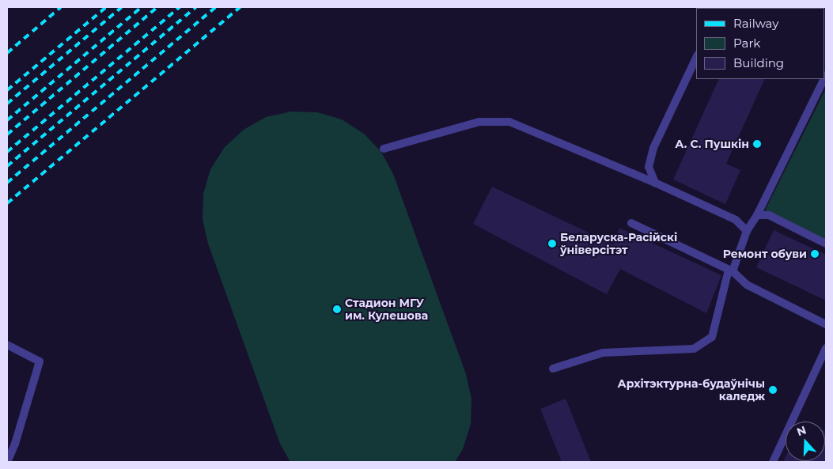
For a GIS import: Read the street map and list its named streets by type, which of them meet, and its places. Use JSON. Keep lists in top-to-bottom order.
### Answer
{
  "places": [
    "А. С. Пушкін",
    "Беларуска-Расійскі ўніверсітэт",
    "Ремонт обуви",
    "Стадион МГУ им. Кулешова",
    "Архітэктурна-будаўнічы каледж"
  ],
  "legend": ["Railway", "Park", "Building"],
  "north": "top"
}
